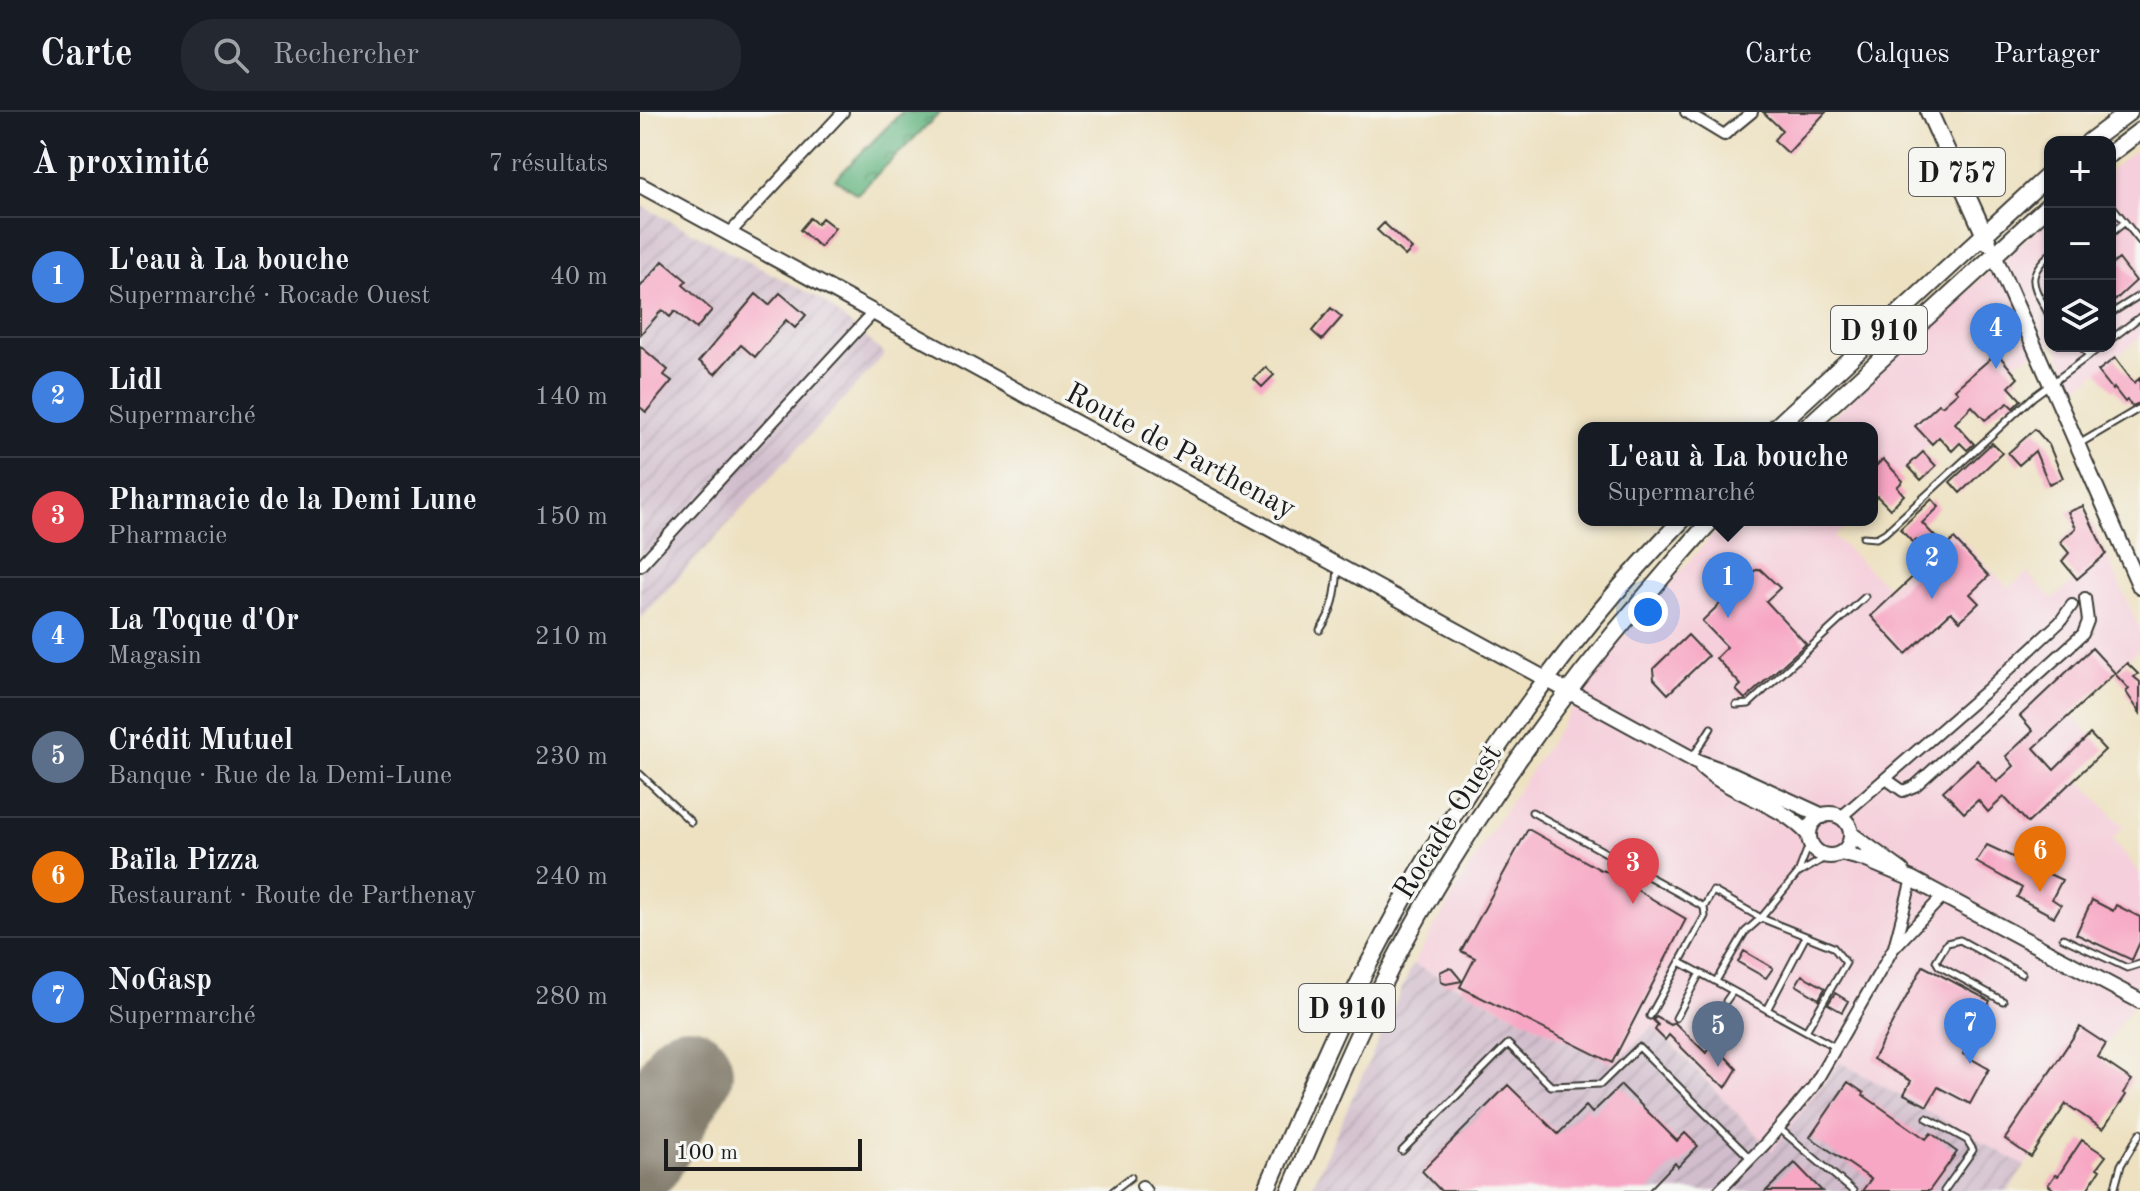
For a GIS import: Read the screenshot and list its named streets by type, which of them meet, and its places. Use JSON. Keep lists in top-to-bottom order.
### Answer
{
  "streets": {
    "main road": [
      "D 757",
      "D 910",
      "Route de Parthenay",
      "Rocade Ouest"
    ]
  },
  "crossings": [
    ["D 757", "D 910"],
    ["D 910", "Route de Parthenay"],
    ["D 910", "Rocade Ouest"],
    ["Route de Parthenay", "Rocade Ouest"]
  ],
  "scale_bar": "100 m",
  "page": {
    "header": "Carte",
    "search": "Rechercher",
    "nav": ["Carte", "Calques", "Partager"],
    "heading": ["À proximité", "7 résultats"],
    "map_buttons": ["+", "−"],
    "list": [
      {
        "mark": "1",
        "name": "L'eau à La bouche",
        "note": "Supermarché · Rocade Ouest",
        "value": "40 m"
      },
      {
        "mark": "2",
        "name": "Lidl",
        "note": "Supermarché",
        "value": "140 m"
      },
      {
        "mark": "3",
        "name": "Pharmacie de la Demi Lune",
        "note": "Pharmacie",
        "value": "150 m"
      },
      {
        "mark": "4",
        "name": "La Toque d'Or",
        "note": "Magasin",
        "value": "210 m"
      },
      {
        "mark": "5",
        "name": "Crédit Mutuel",
        "note": "Banque · Rue de la Demi-Lune",
        "value": "230 m"
      },
      {
        "mark": "6",
        "name": "Baïla Pizza",
        "note": "Restaurant · Route de Parthenay",
        "value": "240 m"
      },
      {
        "mark": "7",
        "name": "NoGasp",
        "note": "Supermarché",
        "value": "280 m"
      }
    ],
    "pins": [
      "4",
      "2",
      "1",
      "6",
      "3",
      "7",
      "5"
    ],
    "popup": ["L'eau à La bouche", "Supermarché"],
    "scale": "100 m"
  }
}
